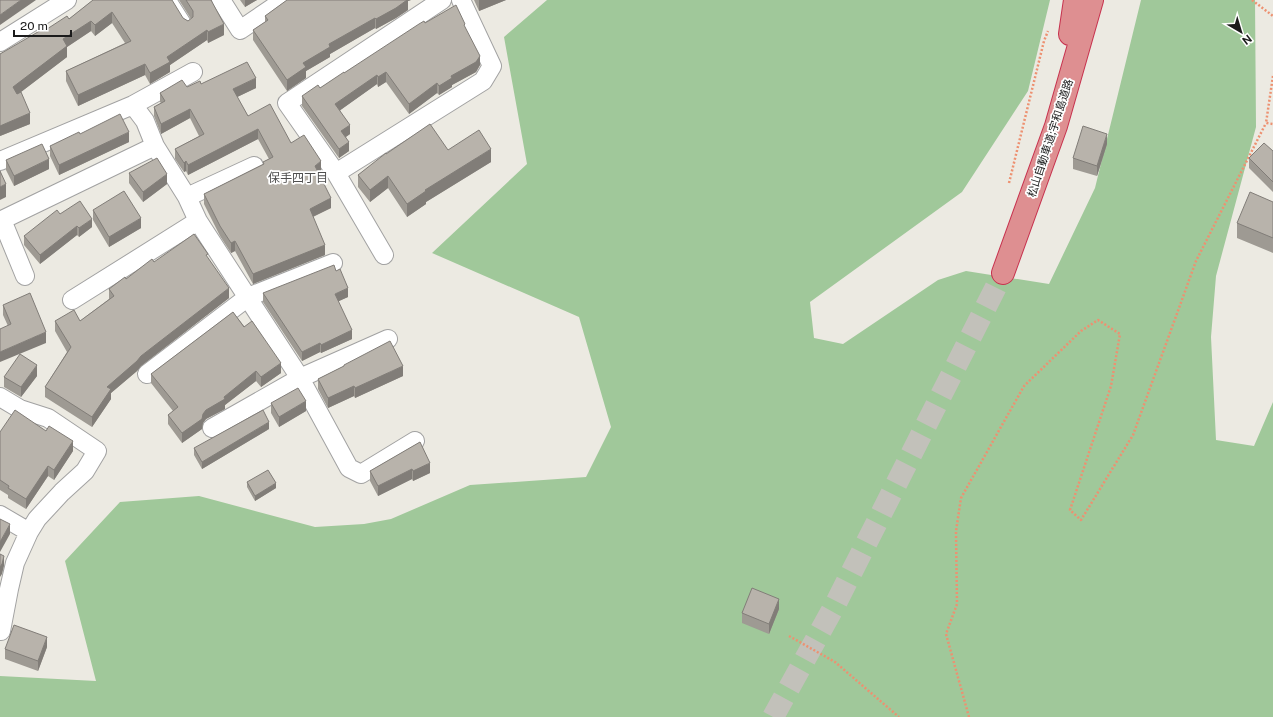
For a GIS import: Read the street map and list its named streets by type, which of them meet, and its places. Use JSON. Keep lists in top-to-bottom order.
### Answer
{
  "streets": {
    "highway": ["松山自動車道;宇和島道路"]
  },
  "districts": ["保手四丁目"],
  "scale_bar": "20 m",
  "north": "bottom right"
}
